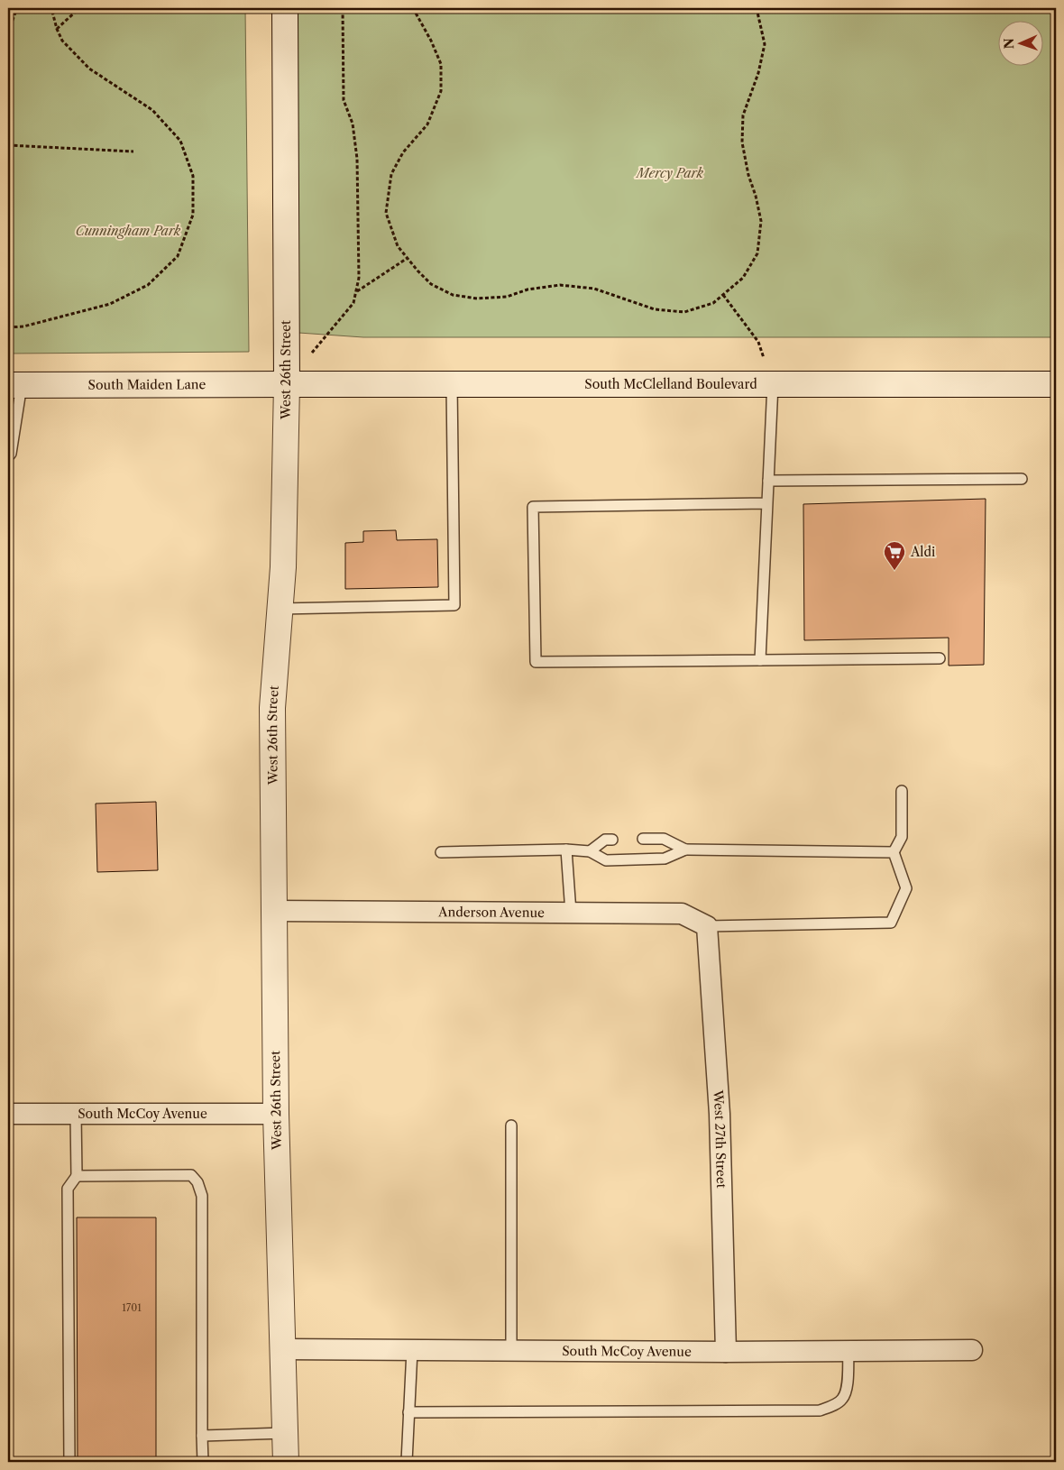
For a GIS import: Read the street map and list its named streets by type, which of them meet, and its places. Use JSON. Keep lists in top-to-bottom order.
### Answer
{
  "streets": {
    "main road": ["West 26th Street", "South Maiden Lane", "South McClelland Boulevard"],
    "street": ["Anderson Avenue", "South McCoy Avenue", "West 27th Street"]
  },
  "crossings": [
    ["West 26th Street", "South Maiden Lane"],
    ["West 26th Street", "South McClelland Boulevard"],
    ["West 26th Street", "Anderson Avenue"],
    ["West 26th Street", "South McCoy Avenue"],
    ["South Maiden Lane", "South McClelland Boulevard"],
    ["Anderson Avenue", "West 27th Street"],
    ["South McCoy Avenue", "West 27th Street"]
  ],
  "parks": ["Mercy Park", "Cunningham Park"],
  "places": {
    "supermarket": ["Aldi"]
  },
  "house_numbers": ["1701"],
  "north": "left"
}
